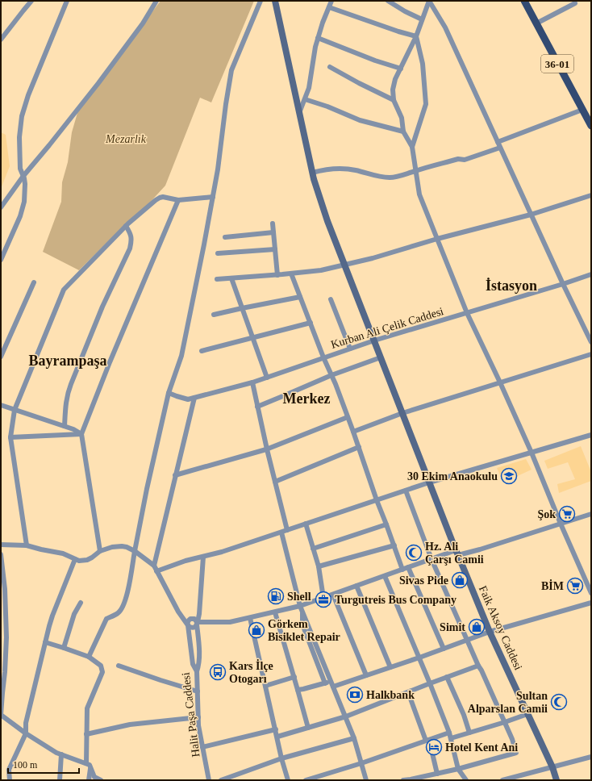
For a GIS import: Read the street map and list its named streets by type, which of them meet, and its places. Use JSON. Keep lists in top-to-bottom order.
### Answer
{
  "streets": {
    "main road": ["36-01", "Faik Aksoy Caddesi"],
    "street": ["Kurban Ali Çelik Caddesi", "Halit Paşa Caddesi"]
  },
  "crossings": [
    ["Kurban Ali Çelik Caddesi", "Faik Aksoy Caddesi"]
  ],
  "districts": ["İstasyon", "Bayrampaşa", "Merkez"],
  "parks": ["Mezarlık"],
  "places": {
    "school or university": ["30 Ekim Anaokulu"],
    "supermarket": ["Şok", "BİM"],
    "mosque": ["Hz. Ali Çarşı Camii", "Sultan Alparslan Camii"],
    "shop": ["Sivas Pide", "Simit", "Görkem Bisiklet Repair"],
    "fuel station": ["Shell"],
    "office": ["Turgutreis Bus Company"],
    "bus stop": ["Kars İlçe Otogarı"],
    "bank": ["Halkbank"],
    "hotel": ["Hotel Kent Ani"]
  },
  "scale_bar": "100 m"
}
